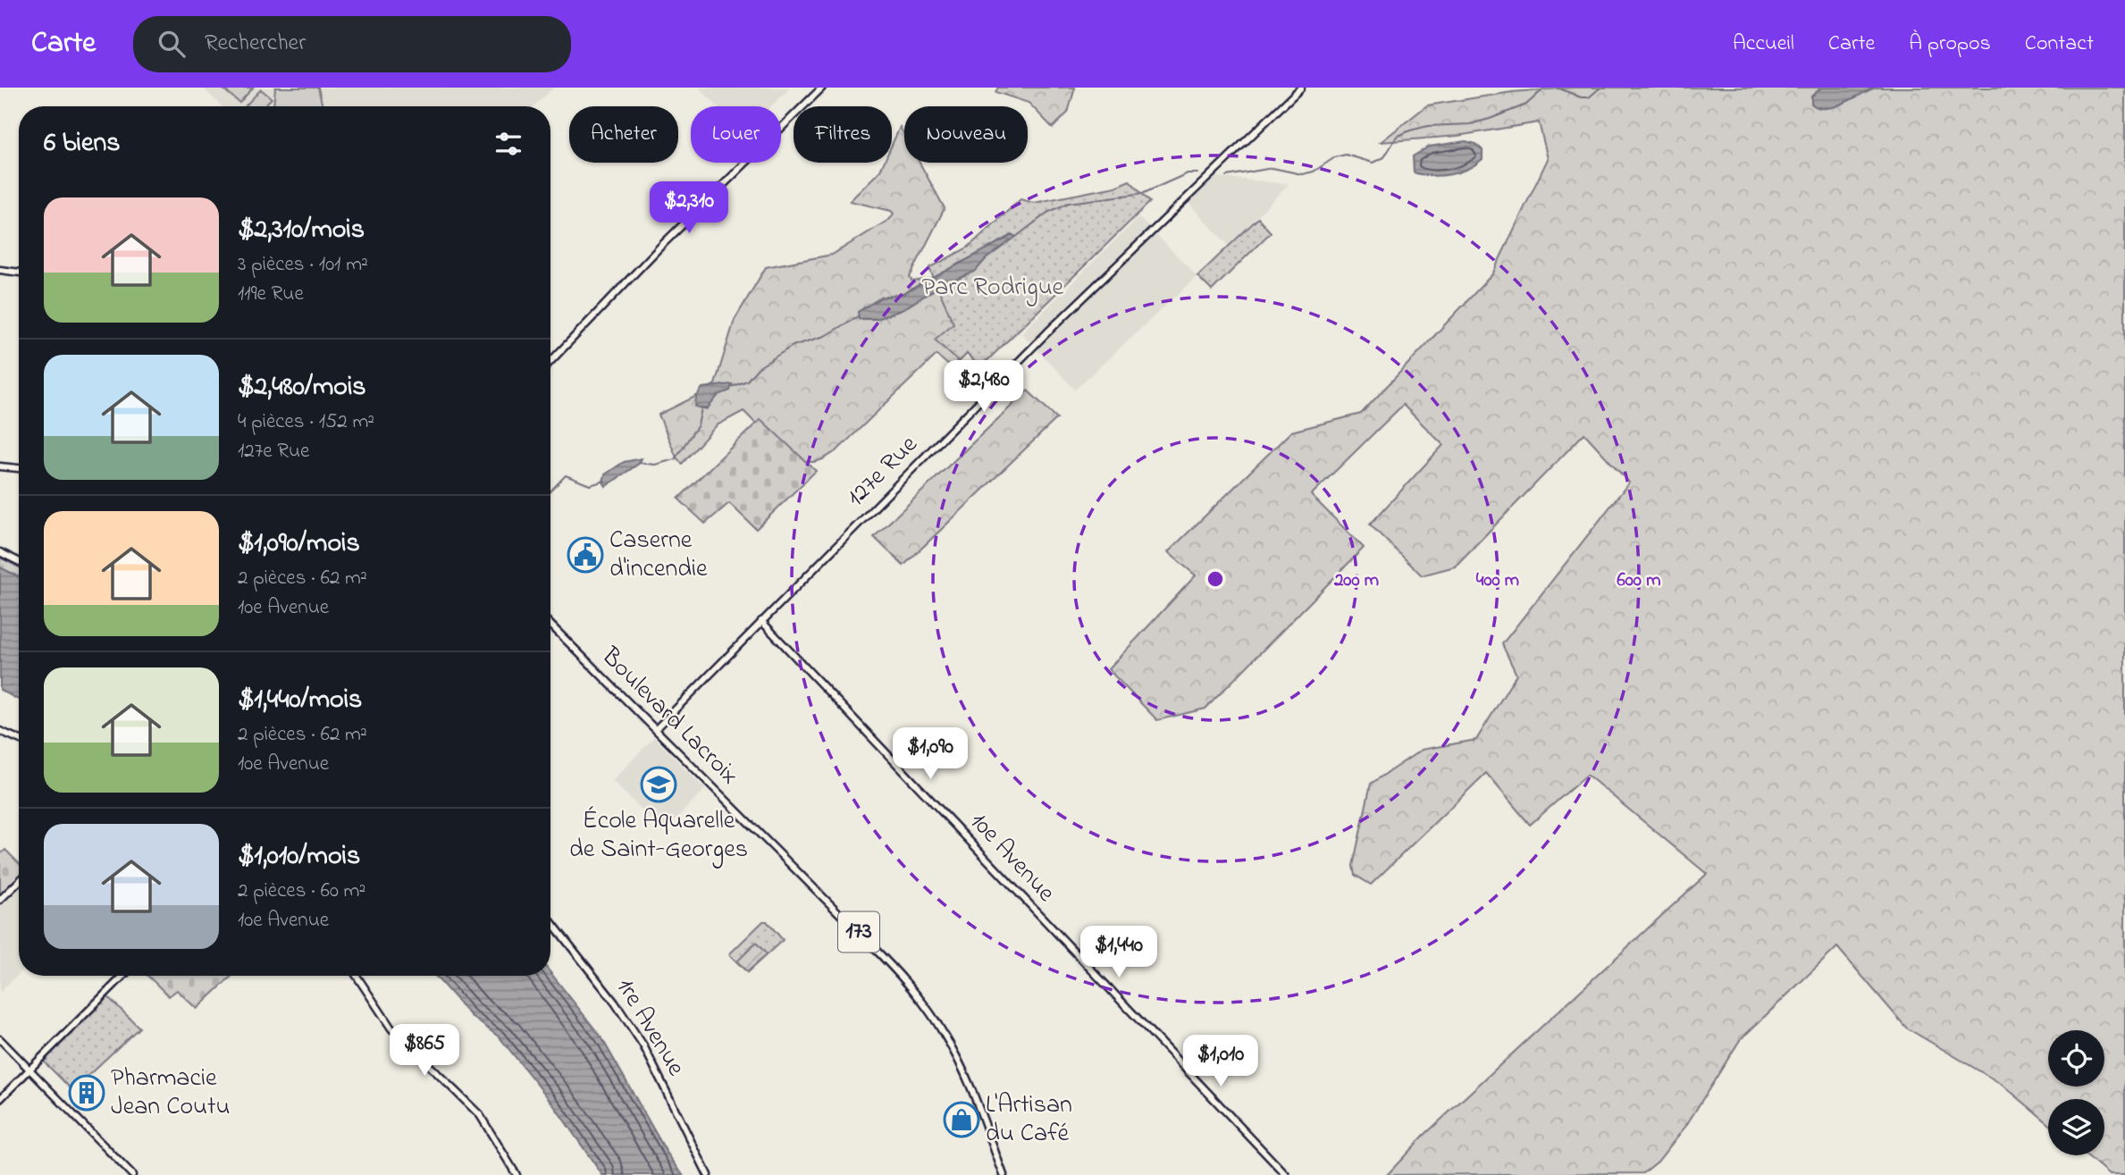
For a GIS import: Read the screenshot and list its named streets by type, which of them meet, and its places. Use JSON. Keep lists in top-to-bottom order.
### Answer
{
  "streets": {
    "street": [
      "127e Rue",
      "Boulevard Lacroix",
      "10e Avenue",
      "173",
      "1re Avenue"
    ]
  },
  "crossings": [
    ["127e Rue", "Boulevard Lacroix"],
    ["127e Rue", "10e Avenue"]
  ],
  "parks": ["Parc Rodrigue"],
  "places": {
    "public building": ["Caserne d'incendie"],
    "school or university": ["École Aquarelle de Saint-Georges"],
    "building": ["Pharmacie Jean Coutu"],
    "shop": ["L'Artisan du Café"]
  },
  "page": {
    "header": "Carte",
    "search": "Rechercher",
    "nav": [
      "Accueil",
      "Carte",
      "À propos",
      "Contact"
    ],
    "chip": [
      "Acheter",
      "Louer",
      "Filtres",
      "Nouveau"
    ],
    "heading": "6 biens",
    "price": [
      "$2,310",
      "$2,480",
      "$1,090",
      "$1,440",
      "$865",
      "$1,010"
    ],
    "list": [
      {
        "name": "$2,310/mois",
        "note": "3 pièces · 101 m² · 119e Rue"
      },
      {
        "name": "$2,480/mois",
        "note": "4 pièces · 152 m² · 127e Rue"
      },
      {
        "name": "$1,090/mois",
        "note": "2 pièces · 62 m² · 10e Avenue"
      },
      {
        "name": "$1,440/mois",
        "note": "2 pièces · 62 m² · 10e Avenue"
      },
      {
        "name": "$1,010/mois",
        "note": "2 pièces · 60 m² · 10e Avenue"
      }
    ]
  },
  "rings": ["200 m", "400 m", "600 m"]
}
